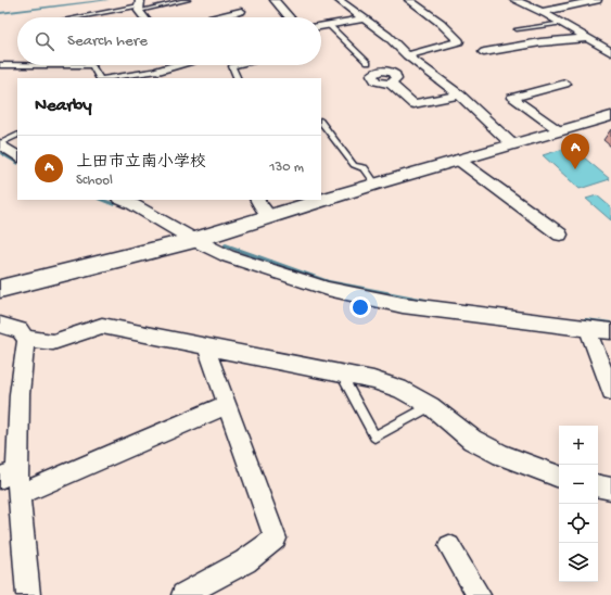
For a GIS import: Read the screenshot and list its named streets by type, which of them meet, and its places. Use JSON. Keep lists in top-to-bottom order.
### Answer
{
  "page": {
    "search": "Search here",
    "heading": "Nearby",
    "pins": "A",
    "list": [
      {
        "mark": "A",
        "name": "上田市立南小学校",
        "note": "School",
        "value": "130 m"
      }
    ],
    "map_buttons": ["+", "−"]
  }
}
